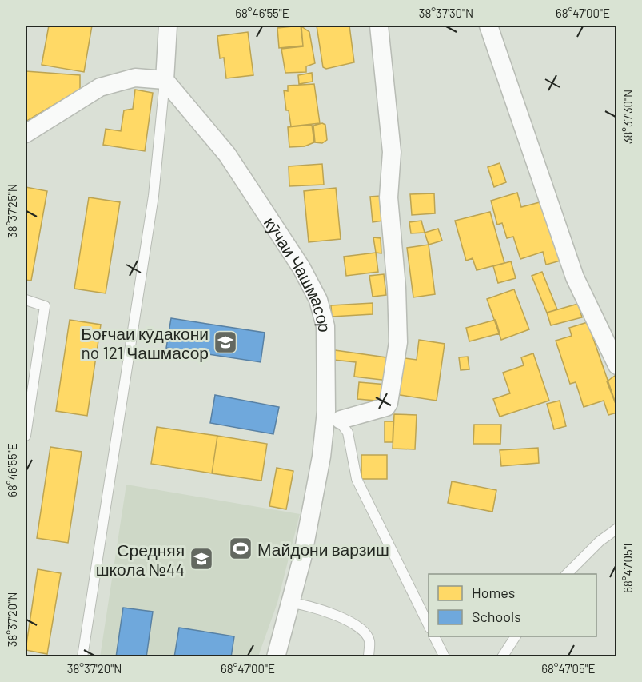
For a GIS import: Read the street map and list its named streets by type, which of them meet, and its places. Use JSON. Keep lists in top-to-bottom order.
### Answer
{
  "streets": {
    "street": ["кӯчаи Чашмасор"]
  },
  "places": {
    "school or university": ["Боғчаи кӯдакони no 121 Чашмасор", "Средняя школа №44"],
    "sports": ["Майдони варзиш"]
  },
  "legend": ["Homes", "Schools"],
  "coordinates": [
    "68°46'55\"E",
    "38°37'30\"N",
    "68°47'00\"E",
    "38°37'25\"N",
    "68°47'05\"E",
    "38°37'20\"N"
  ]
}
